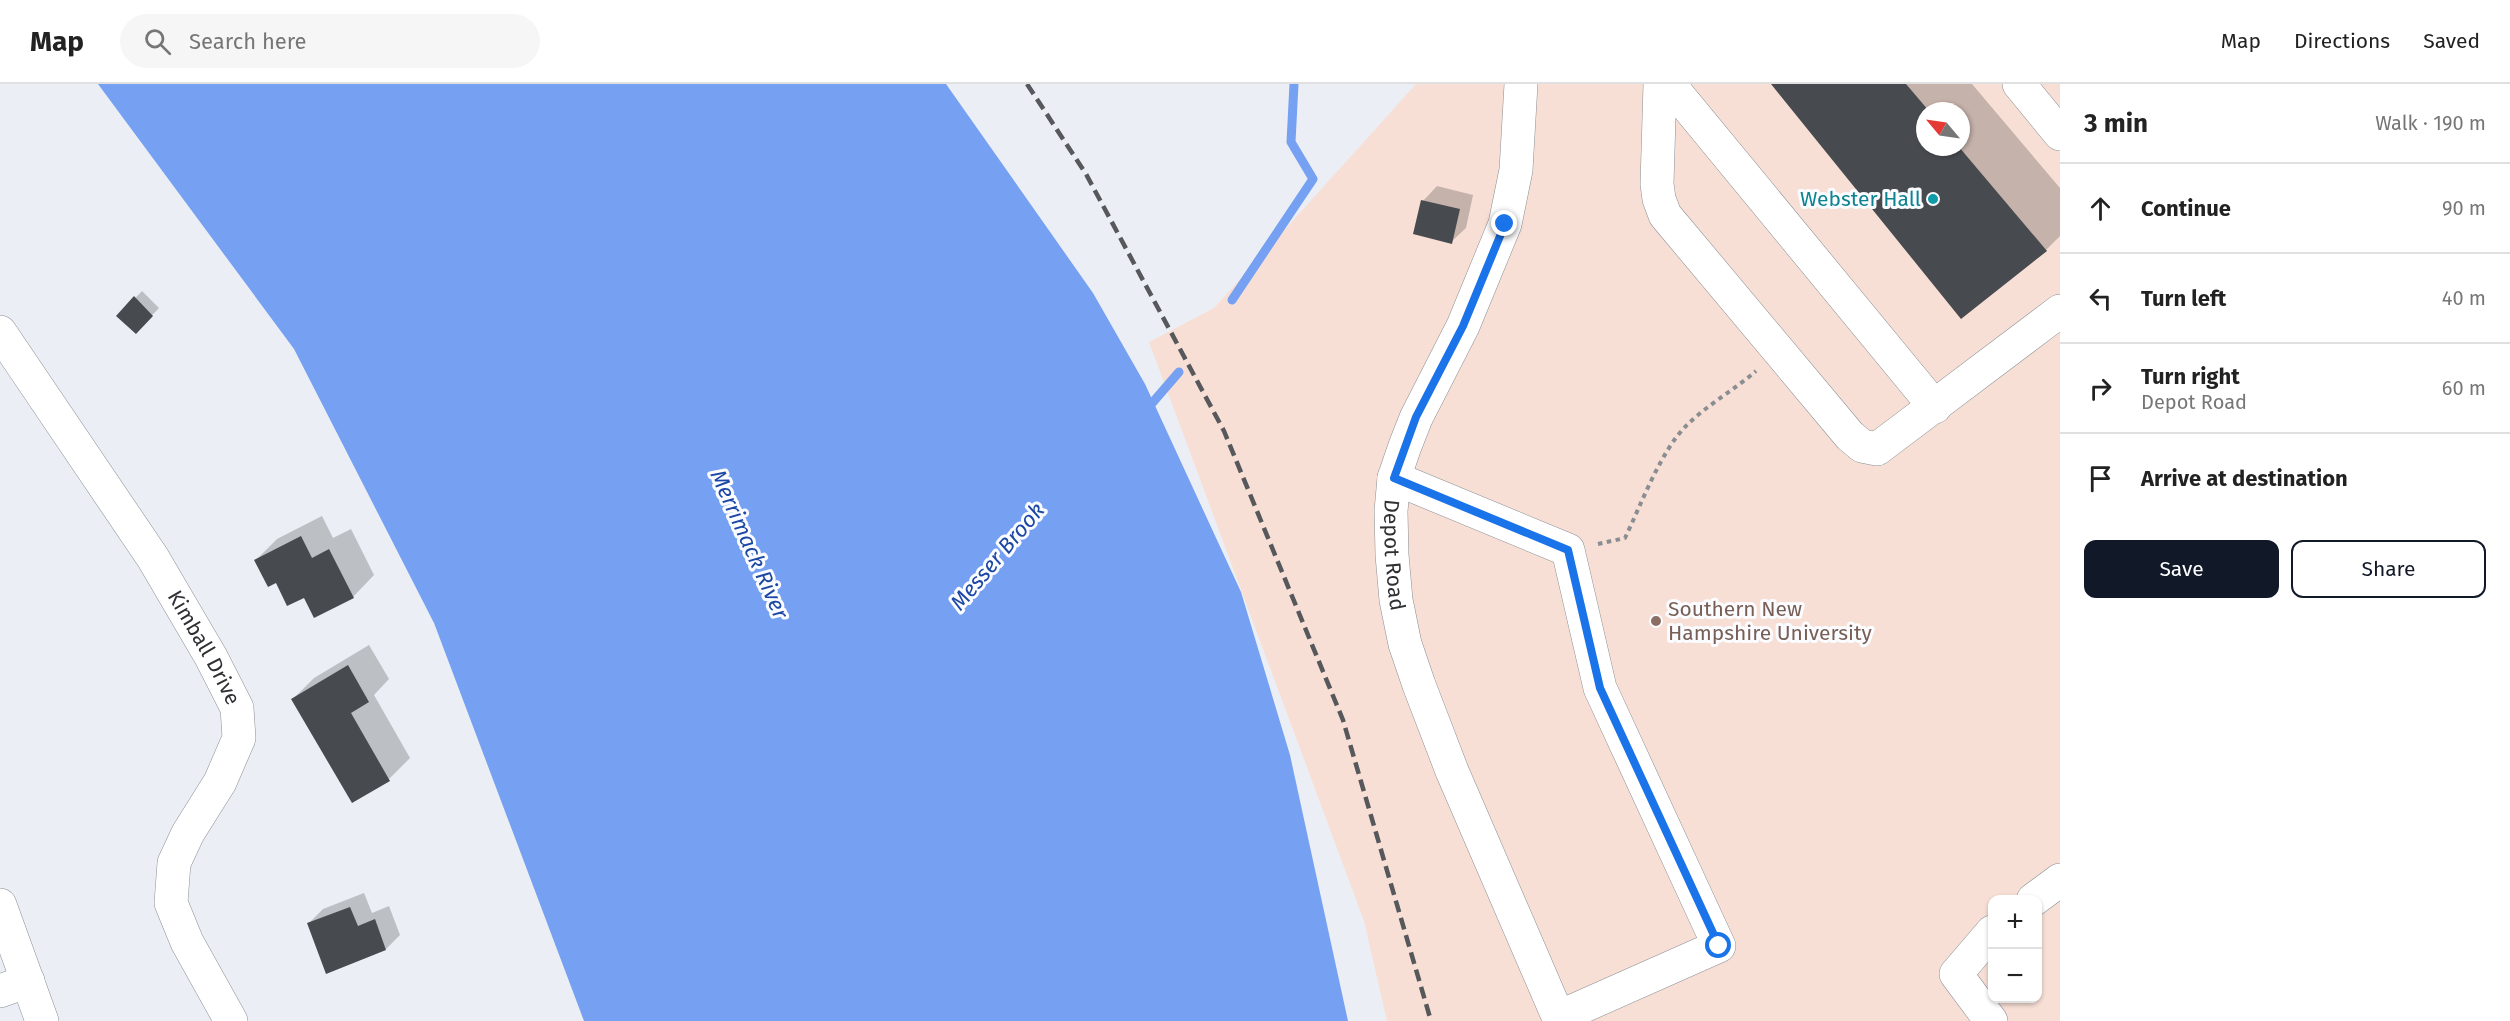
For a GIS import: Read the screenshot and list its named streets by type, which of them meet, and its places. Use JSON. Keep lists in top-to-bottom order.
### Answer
{
  "streets": {
    "street": ["Depot Road", "Kimball Drive"]
  },
  "water": ["Merrimack River", "Messer Brook"],
  "places": ["Webster Hall", "Southern New Hampshire University"],
  "north": "top left",
  "page": {
    "header": "Map",
    "search": "Search here",
    "nav": ["Map", "Directions", "Saved"],
    "heading": ["3 min", "Walk · 190 m"],
    "list": [
      ["Continue", "90 m"],
      ["Turn left", "40 m"],
      ["Turn right", "Depot Road", "60 m"],
      "Arrive at destination"
    ],
    "buttons": ["Save", "Share"],
    "map_buttons": ["+", "−"]
  }
}
